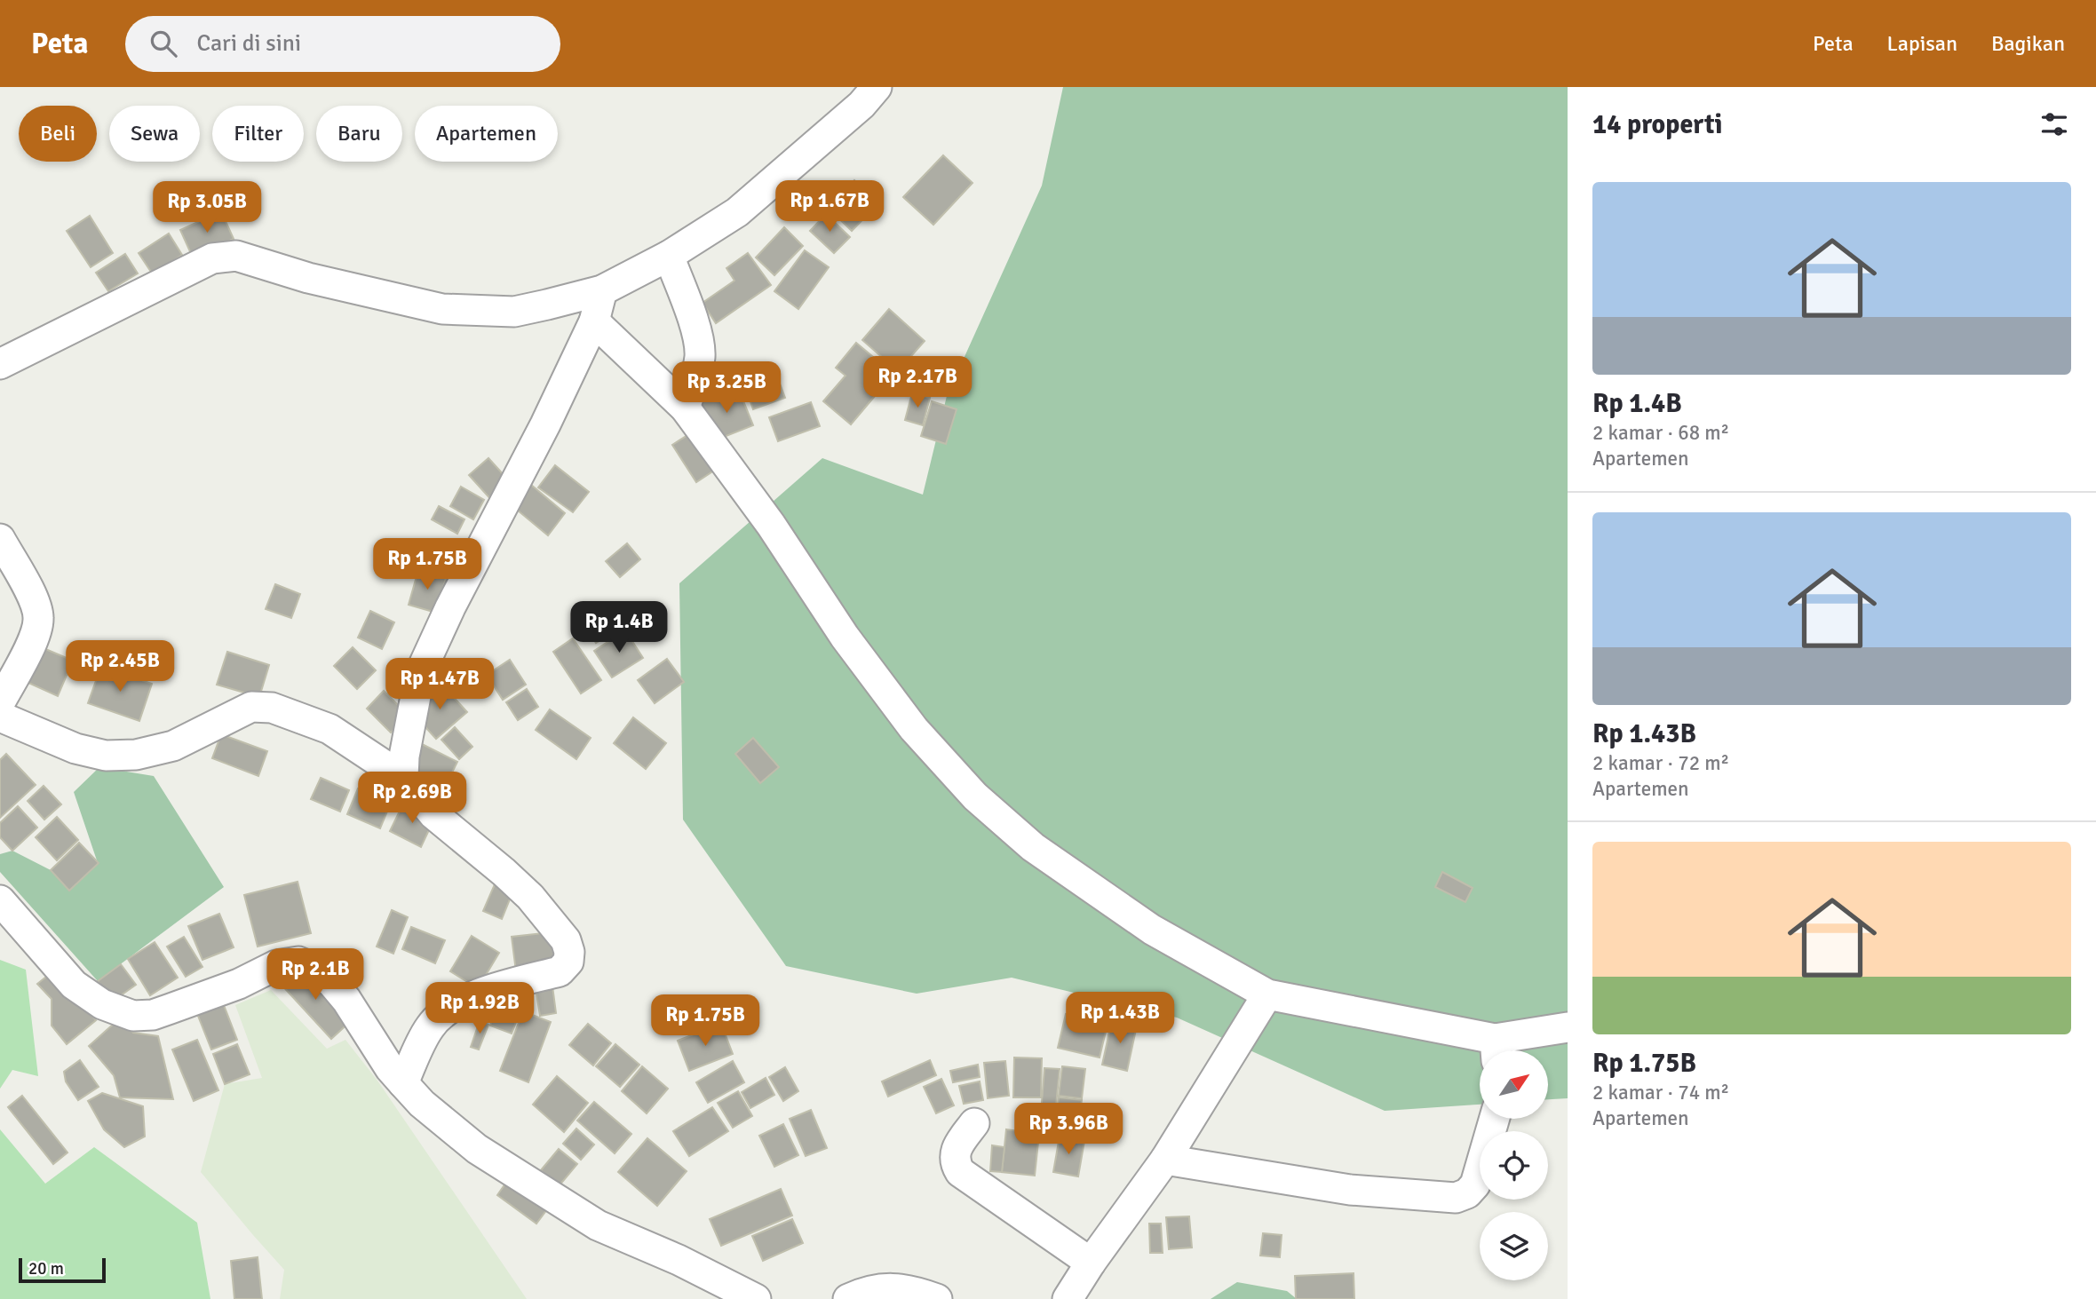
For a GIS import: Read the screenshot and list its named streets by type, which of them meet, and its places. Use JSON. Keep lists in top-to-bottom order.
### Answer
{
  "scale_bar": "20 m",
  "north": "top right",
  "page": {
    "header": "Peta",
    "search": "Cari di sini",
    "nav": ["Peta", "Lapisan", "Bagikan"],
    "heading": "14 properti",
    "chip": [
      "Beli",
      "Sewa",
      "Filter",
      "Baru",
      "Apartemen"
    ],
    "list": [
      {
        "name": "Rp 1.4B",
        "note": "2 kamar · 68 m² · Apartemen"
      },
      {
        "name": "Rp 1.43B",
        "note": "2 kamar · 72 m² · Apartemen"
      },
      {
        "name": "Rp 1.75B",
        "note": "2 kamar · 74 m² · Apartemen"
      }
    ],
    "price": [
      "Rp 1.67B",
      "Rp 3.05B",
      "Rp 2.17B",
      "Rp 3.25B",
      "Rp 1.75B",
      "Rp 1.4B",
      "Rp 2.45B",
      "Rp 1.47B",
      "Rp 2.69B",
      "Rp 2.1B",
      "Rp 1.92B",
      "Rp 1.43B",
      "Rp 1.75B",
      "Rp 3.96B"
    ],
    "scale": "20 m"
  }
}
